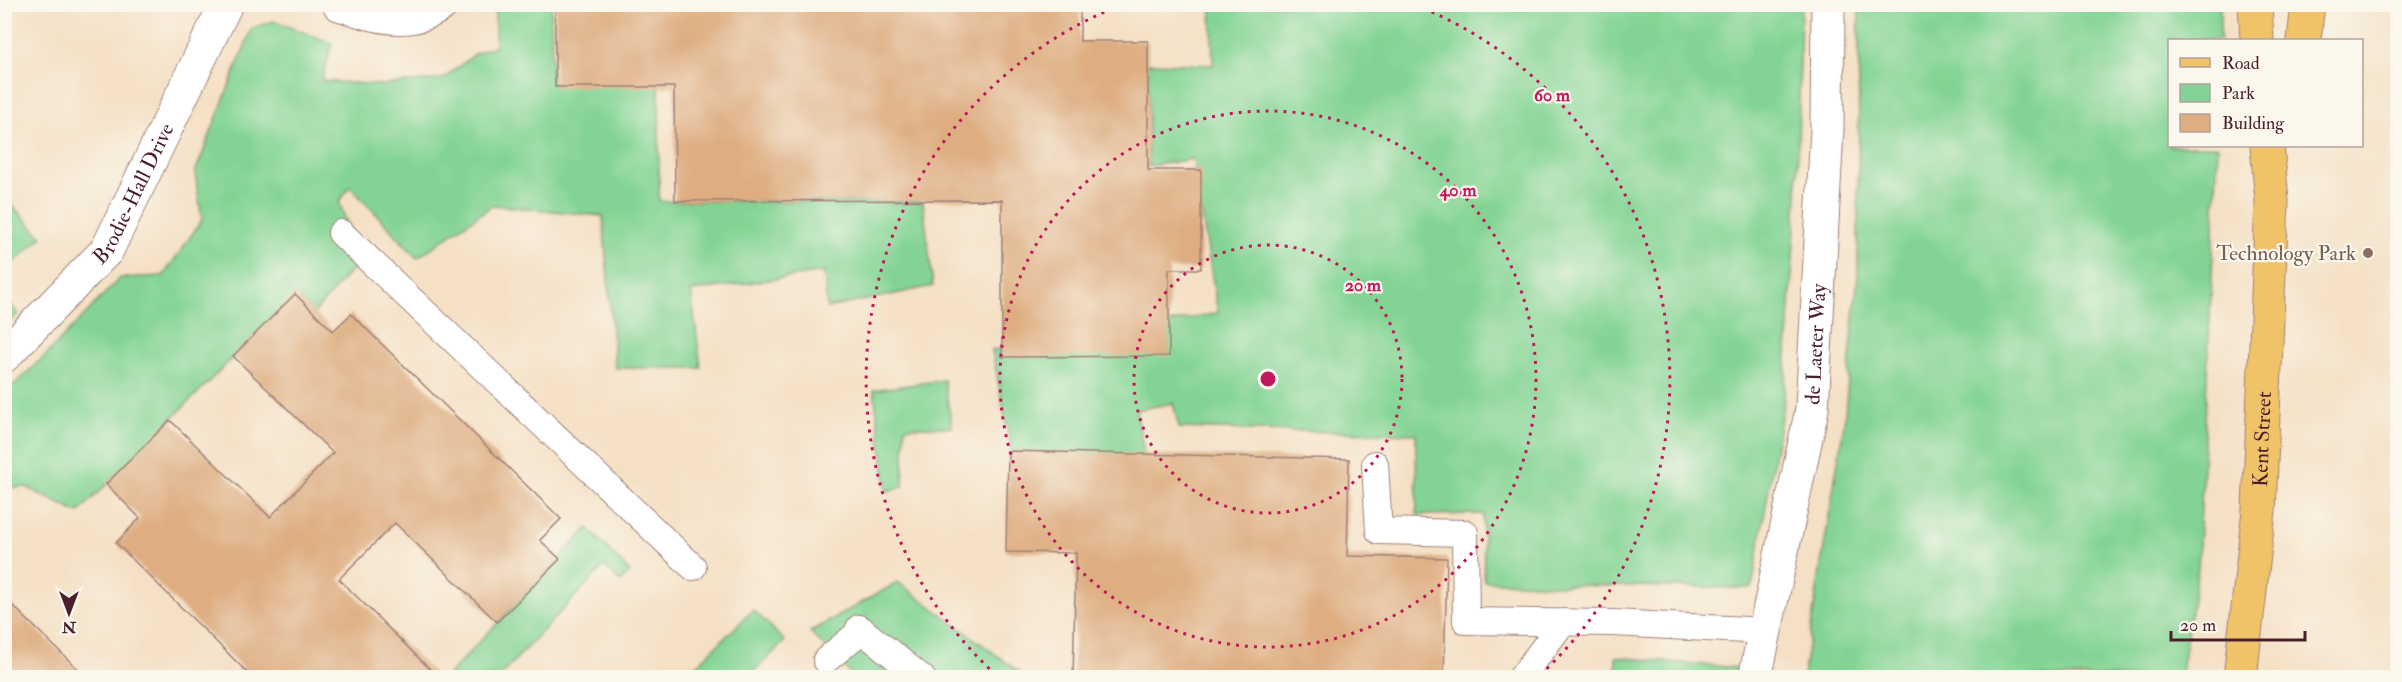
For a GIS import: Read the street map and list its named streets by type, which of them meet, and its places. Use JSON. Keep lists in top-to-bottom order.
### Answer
{
  "streets": {
    "main road": ["Kent Street"],
    "street": ["Brodie-Hall Drive", "de Laeter Way"]
  },
  "places": ["Technology Park"],
  "legend": ["Road", "Park", "Building"],
  "scale_bar": "20 m",
  "north": "bottom",
  "rings": ["60 m", "40 m", "20 m"]
}
